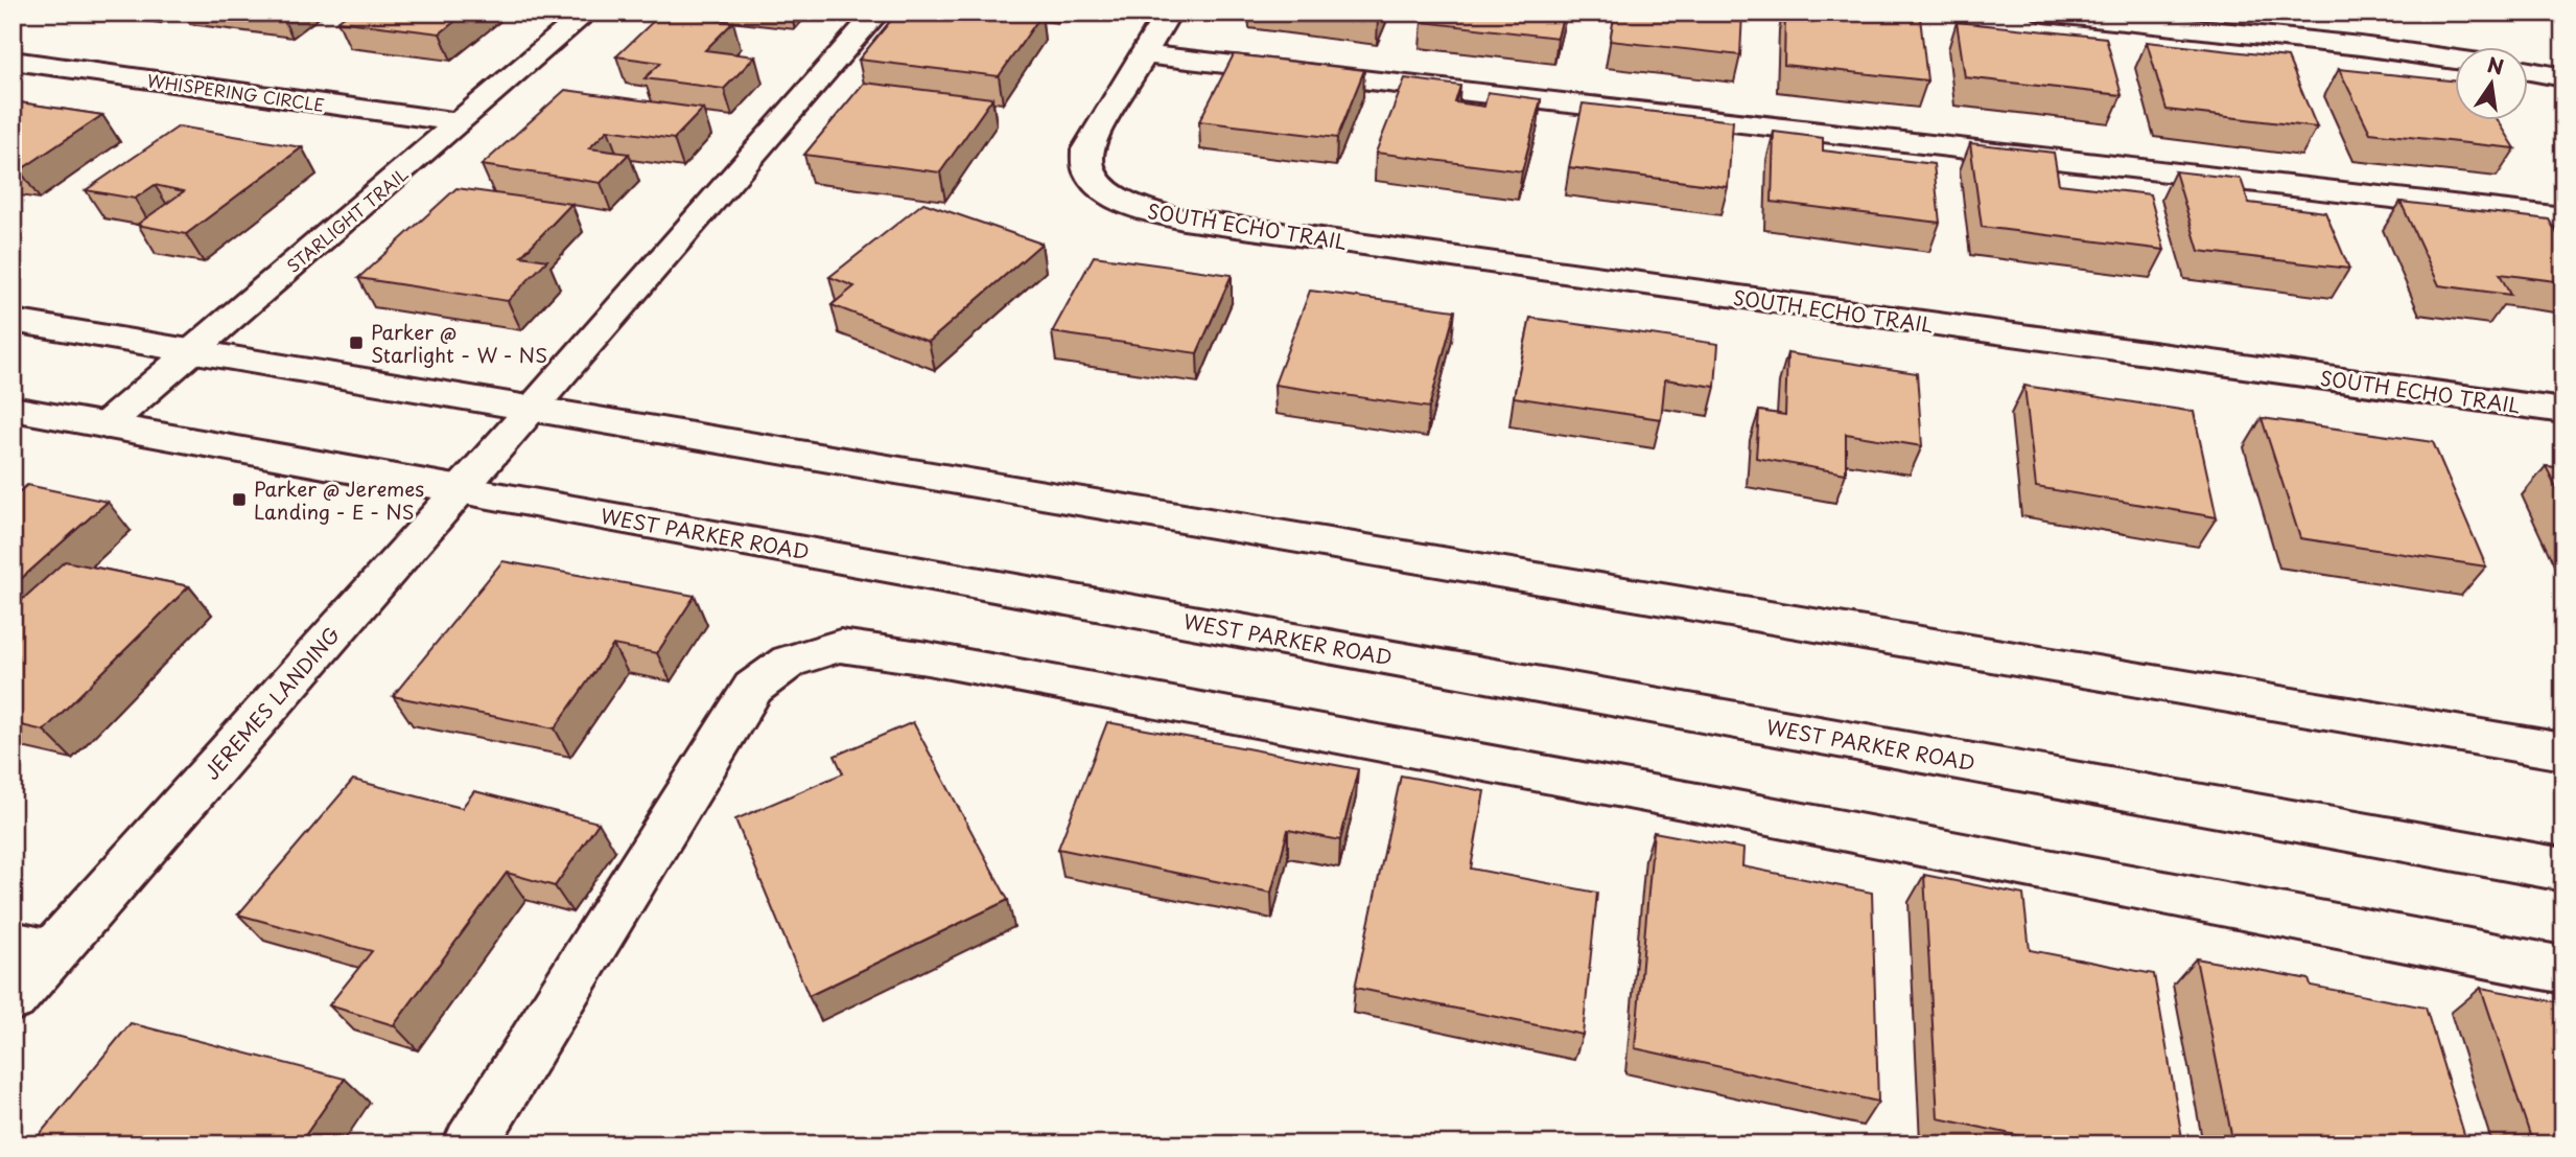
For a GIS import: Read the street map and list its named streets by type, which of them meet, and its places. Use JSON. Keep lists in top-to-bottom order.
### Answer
{
  "streets": {
    "street": [
      "WHISPERING CIRCLE",
      "STARLIGHT TRAIL",
      "SOUTH ECHO TRAIL",
      "WEST PARKER ROAD",
      "JEREMES LANDING"
    ]
  },
  "crossings": [
    ["WHISPERING CIRCLE", "STARLIGHT TRAIL"],
    ["STARLIGHT TRAIL", "WEST PARKER ROAD"],
    ["WEST PARKER ROAD", "JEREMES LANDING"]
  ],
  "places": {
    "transit": ["Parker @ Starlight - W - NS", "Parker @ Jeremes Landing - E - NS"]
  },
  "north": "top"
}
